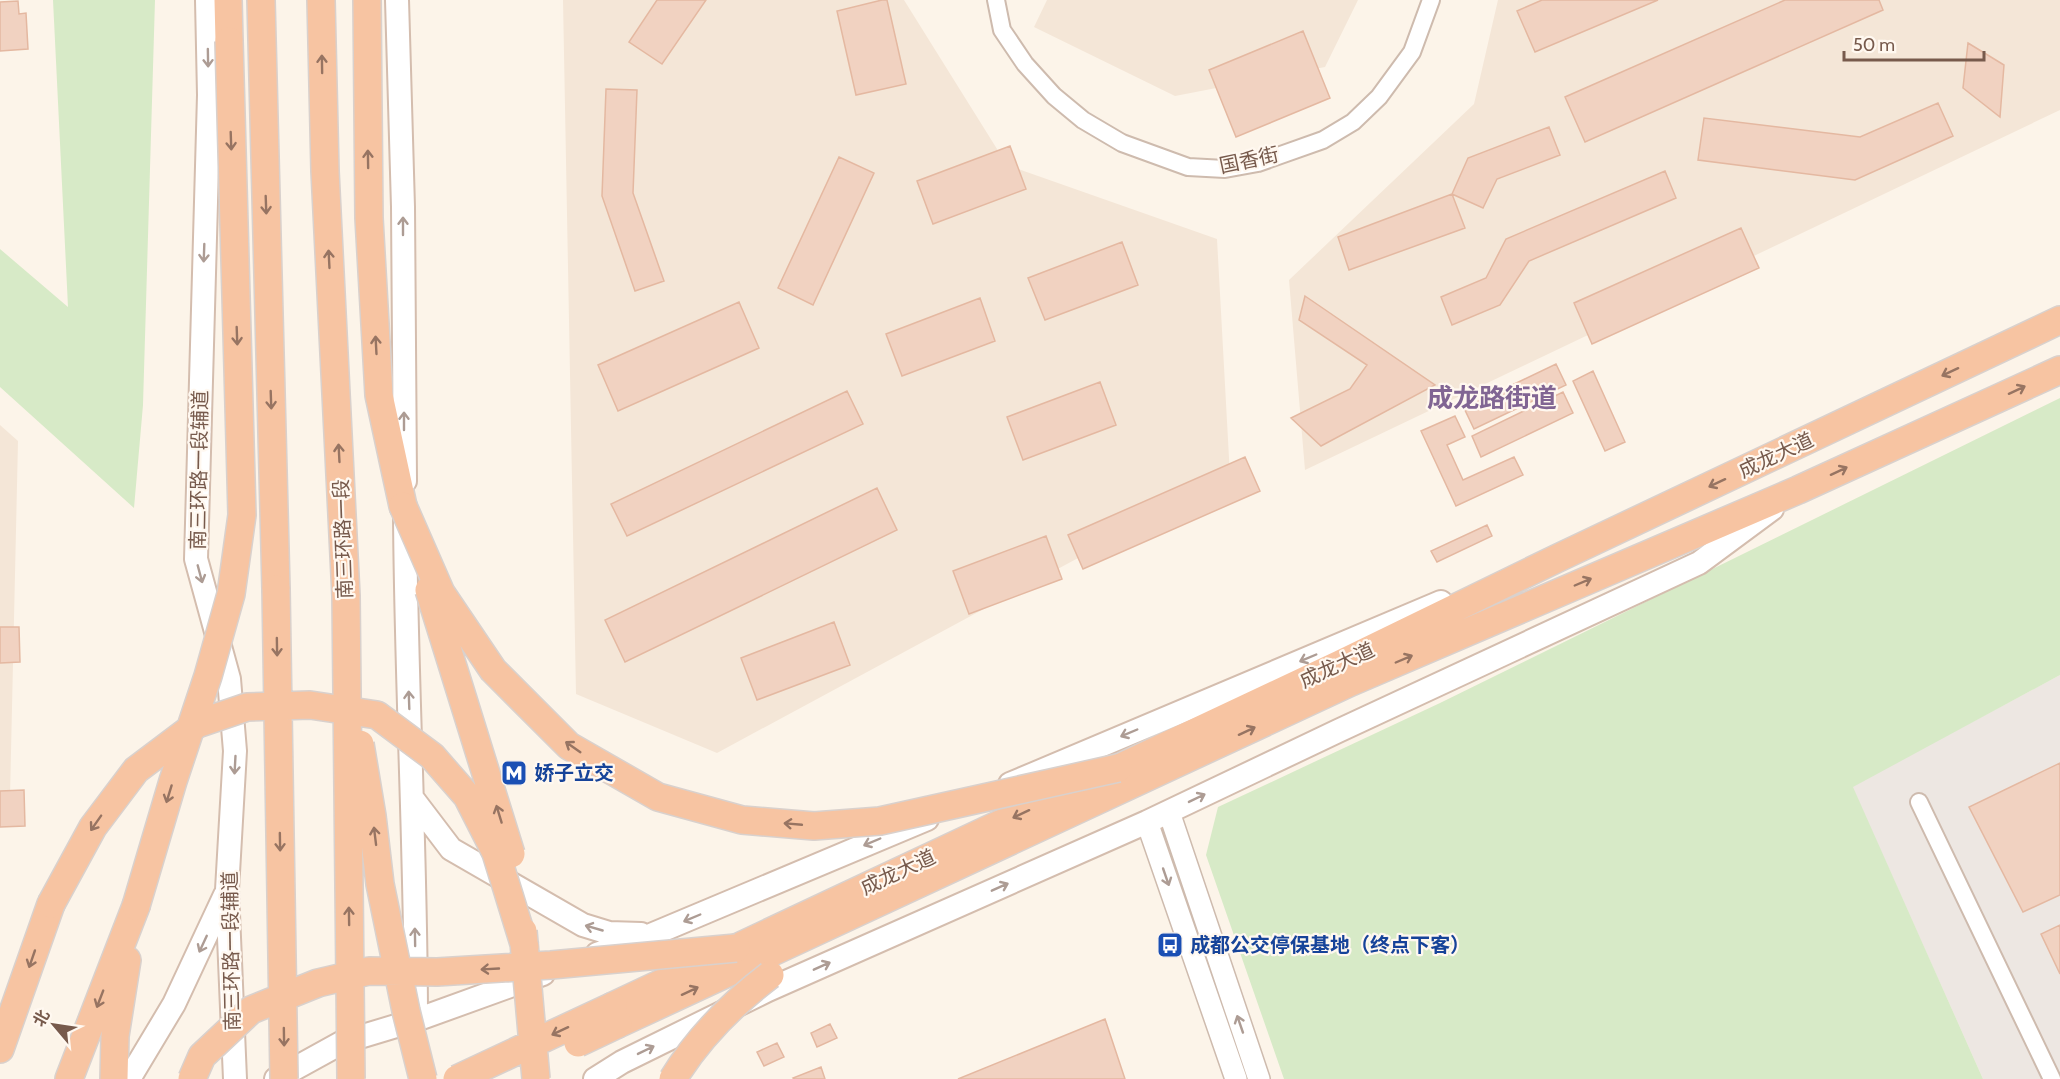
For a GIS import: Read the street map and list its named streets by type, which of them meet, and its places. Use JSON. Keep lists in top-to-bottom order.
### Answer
{
  "streets": {
    "highway": ["成龙大道", "南三环路一段"],
    "main road": ["南三环路一段辅道"],
    "street": ["国香街"]
  },
  "districts": ["成龙路街道"],
  "places": {
    "metro station": ["娇子立交"],
    "bus stop": ["成都公交停保基地（终点下客）"]
  },
  "scale_bar": "50 m",
  "north": "top left"
}
